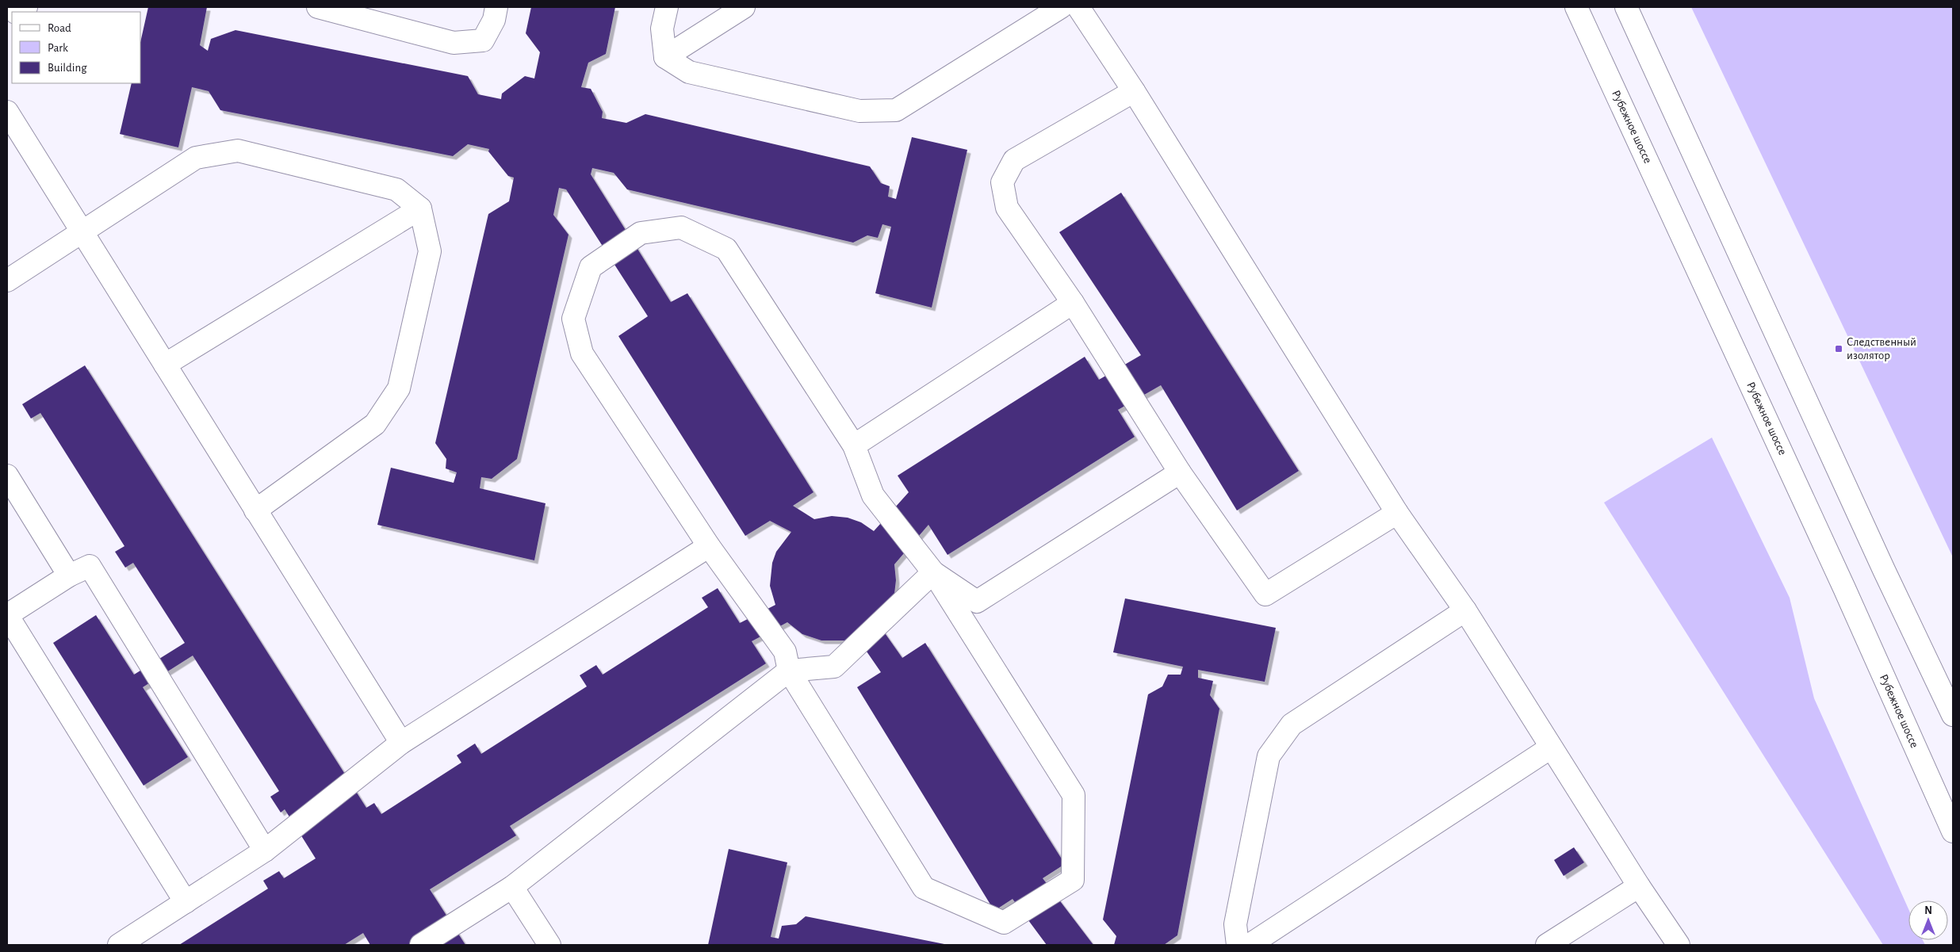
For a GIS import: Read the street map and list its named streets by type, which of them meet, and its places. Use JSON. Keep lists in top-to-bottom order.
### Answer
{
  "streets": {
    "main road": ["Рубежное шоссе"]
  },
  "places": {
    "transit": ["Следственный изолятор"]
  },
  "legend": ["Road", "Park", "Building"],
  "north": "top"
}
